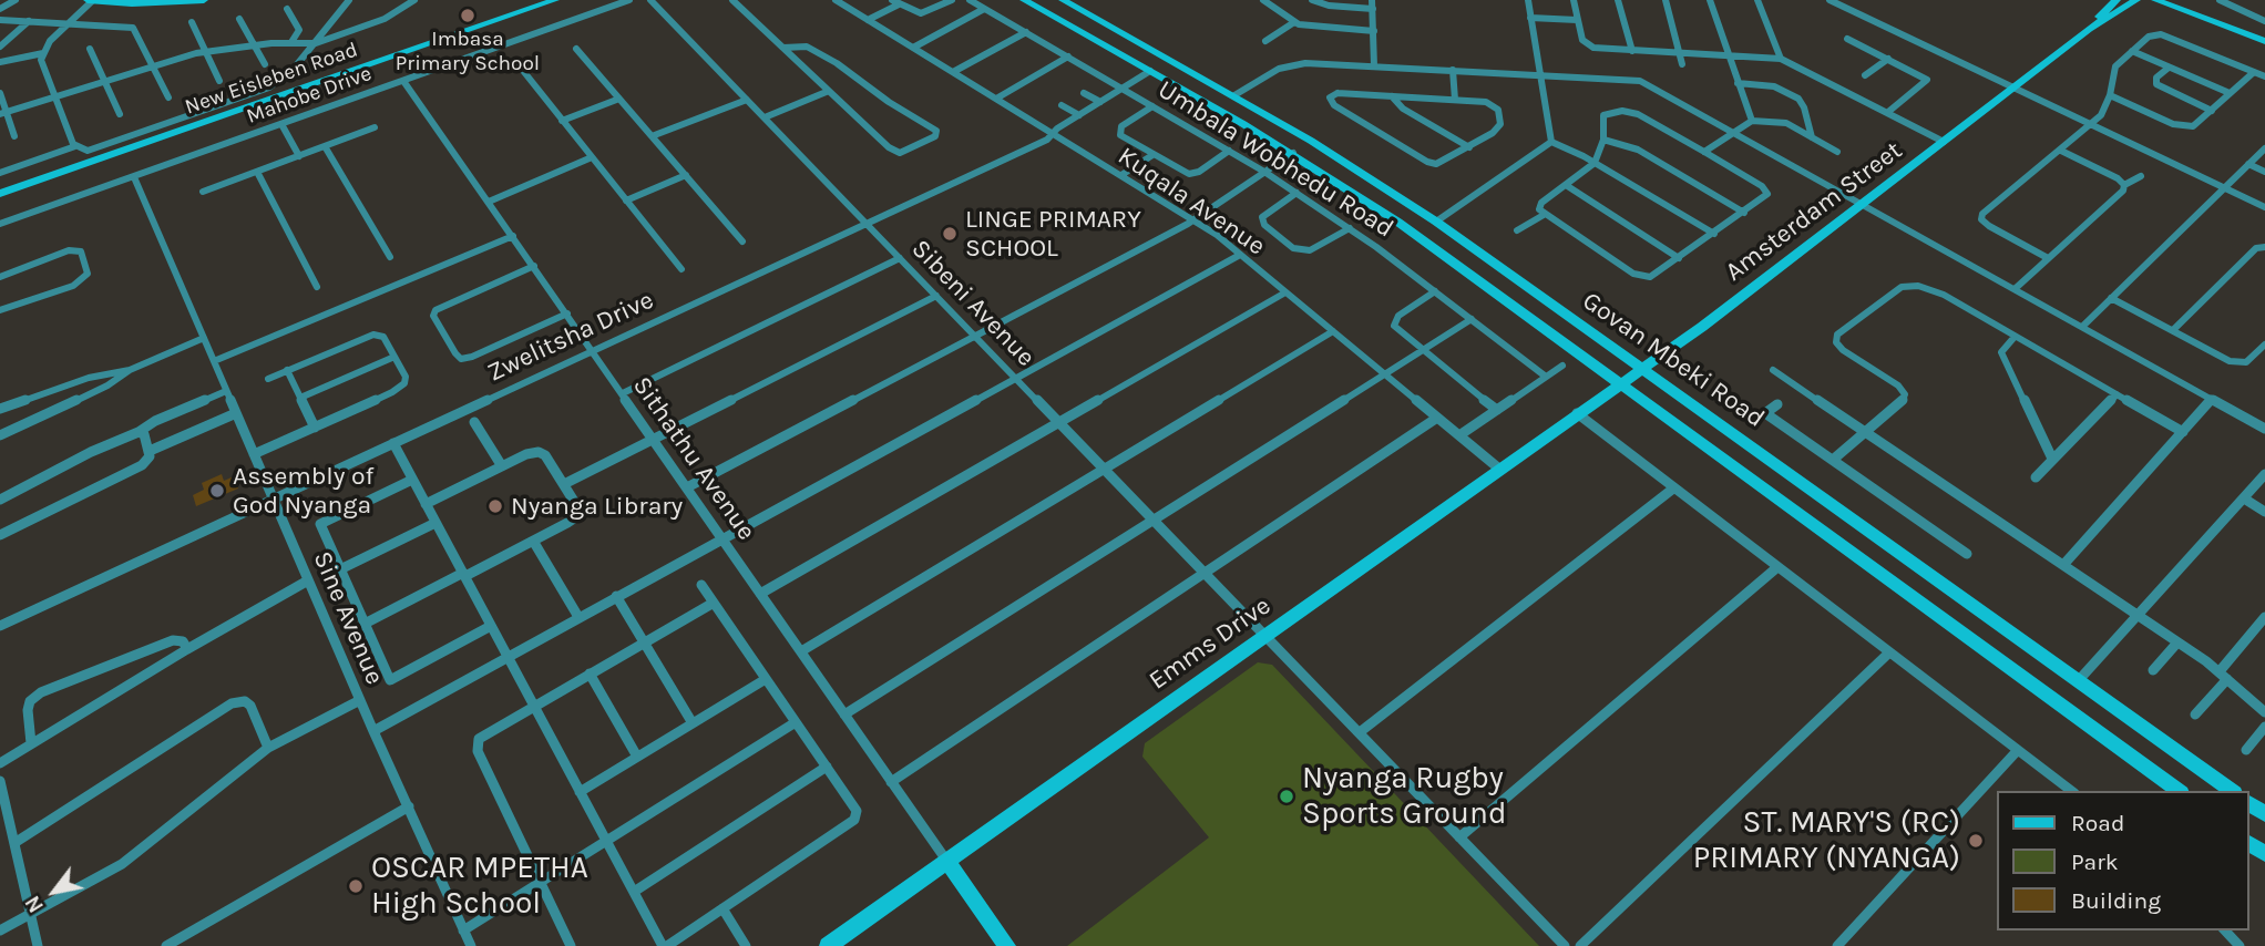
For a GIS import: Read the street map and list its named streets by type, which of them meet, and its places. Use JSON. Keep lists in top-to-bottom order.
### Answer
{
  "streets": {
    "main road": [
      "New Eisleben Road",
      "Amsterdam Street",
      "Govan Mbeki Road",
      "Emms Drive"
    ],
    "street": [
      "Mahobe Drive",
      "Umbala Wobhedu Road",
      "Kuqala Avenue",
      "Sibeni Avenue",
      "Zwelitsha Drive",
      "Sithathu Avenue",
      "Sine Avenue"
    ]
  },
  "crossings": [
    ["Mahobe Drive", "Sithathu Avenue"],
    ["Mahobe Drive", "Sine Avenue"],
    ["Umbala Wobhedu Road", "Zwelitsha Drive"],
    ["Kuqala Avenue", "Zwelitsha Drive"],
    ["Kuqala Avenue", "Emms Drive"],
    ["Amsterdam Street", "Govan Mbeki Road"],
    ["Amsterdam Street", "Emms Drive"],
    ["Sibeni Avenue", "Zwelitsha Drive"],
    ["Sibeni Avenue", "Emms Drive"],
    ["Zwelitsha Drive", "Govan Mbeki Road"],
    ["Zwelitsha Drive", "Sithathu Avenue"],
    ["Zwelitsha Drive", "Sine Avenue"],
    ["Govan Mbeki Road", "Emms Drive"],
    ["Sithathu Avenue", "Emms Drive"]
  ],
  "places": [
    "Imbasa Primary School",
    "LINGE PRIMARY SCHOOL",
    "Assembly of God Nyanga",
    "Nyanga Library",
    "Nyanga Rugby Sports Ground",
    "ST. MARY'S (RC) PRIMARY (NYANGA)",
    "OSCAR MPETHA High School"
  ],
  "legend": ["Road", "Park", "Building"],
  "north": "bottom left"
}
